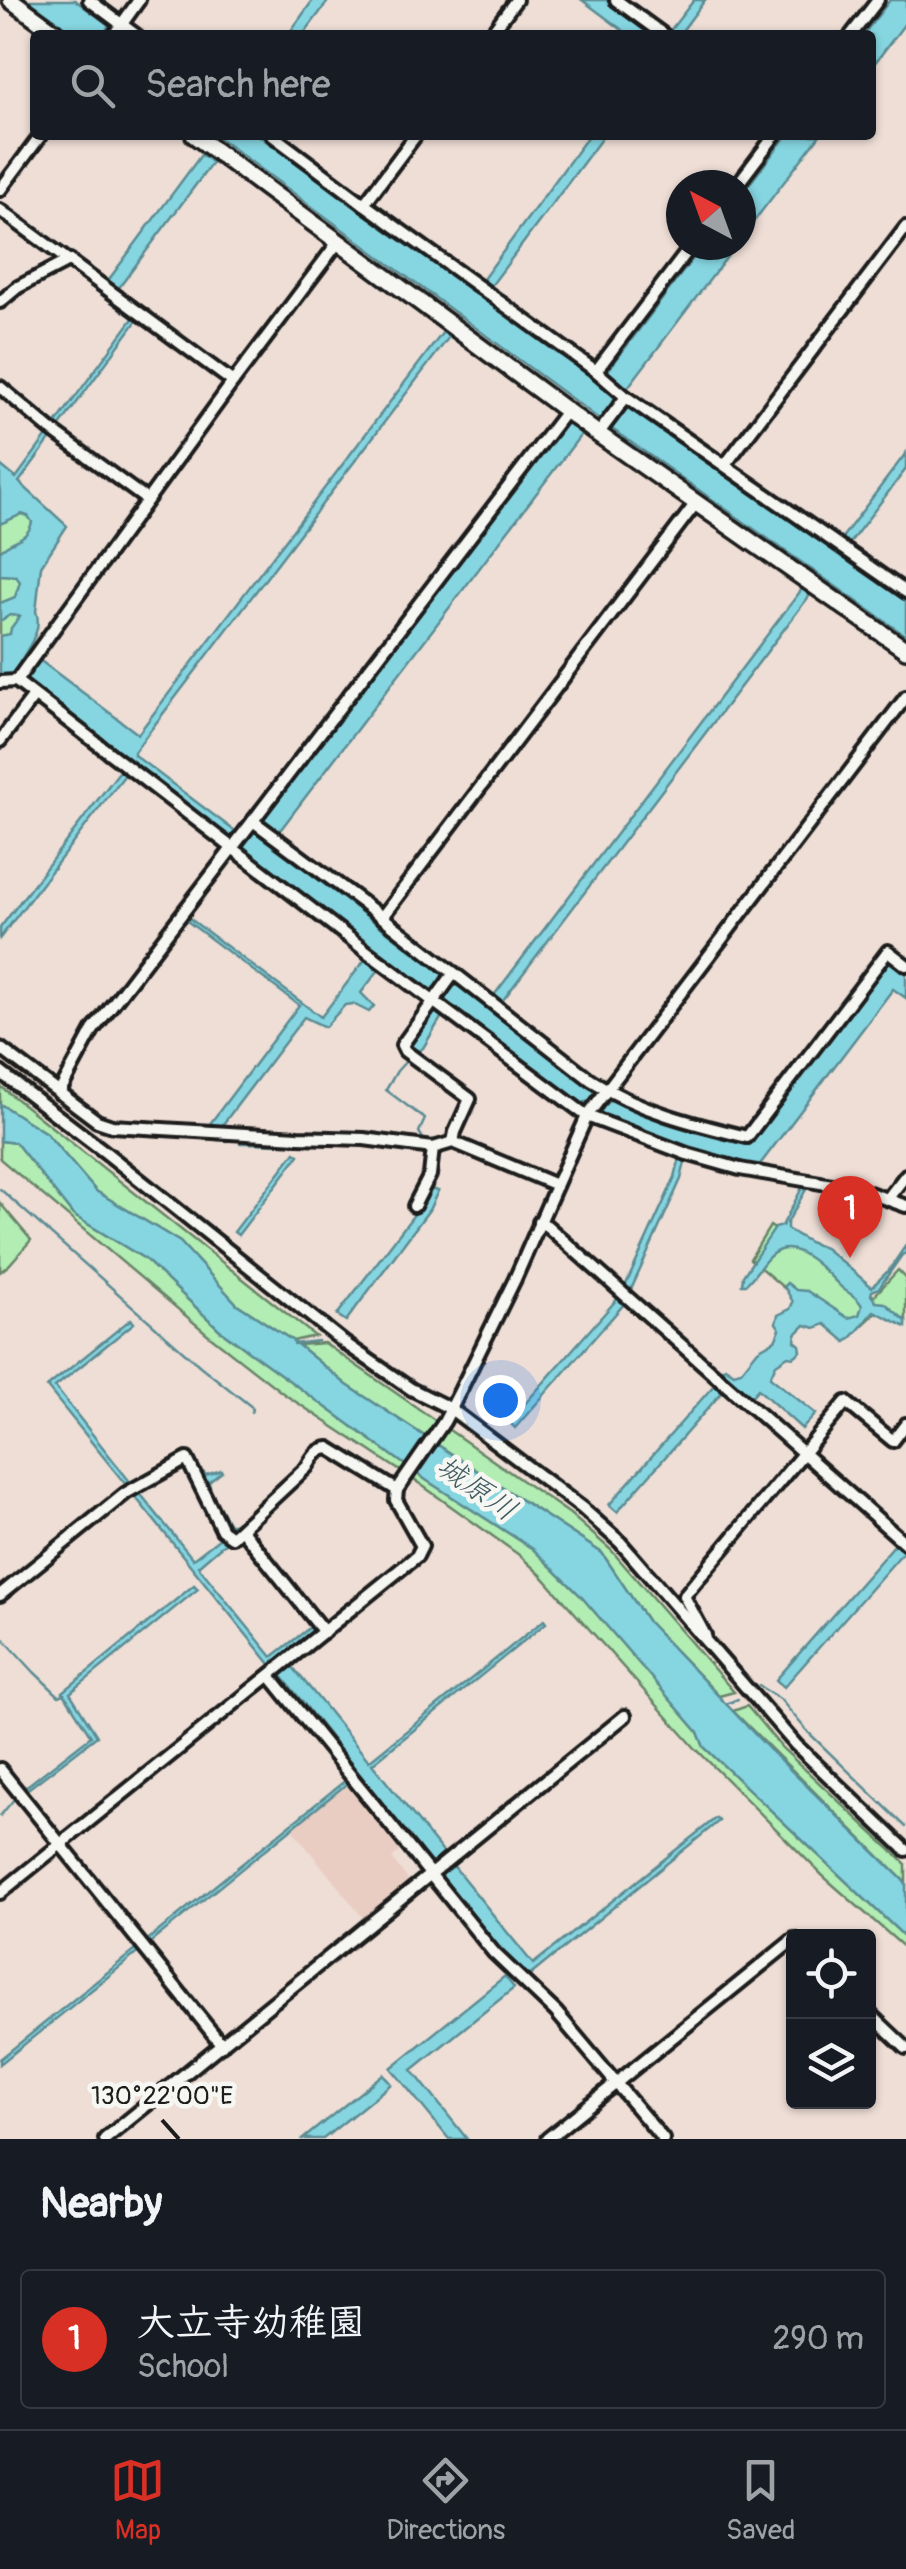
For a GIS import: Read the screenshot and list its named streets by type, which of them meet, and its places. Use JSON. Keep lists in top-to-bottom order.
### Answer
{
  "water": ["城原川"],
  "north": "top left",
  "page": {
    "search": "Search here",
    "pins": "1",
    "heading": "Nearby",
    "list": [
      {
        "mark": "1",
        "name": "大立寺幼稚園",
        "note": "School",
        "value": "290 m"
      }
    ],
    "nav": ["Map", "Directions", "Saved"]
  },
  "coordinates": ["130°22'00\"E"]
}
